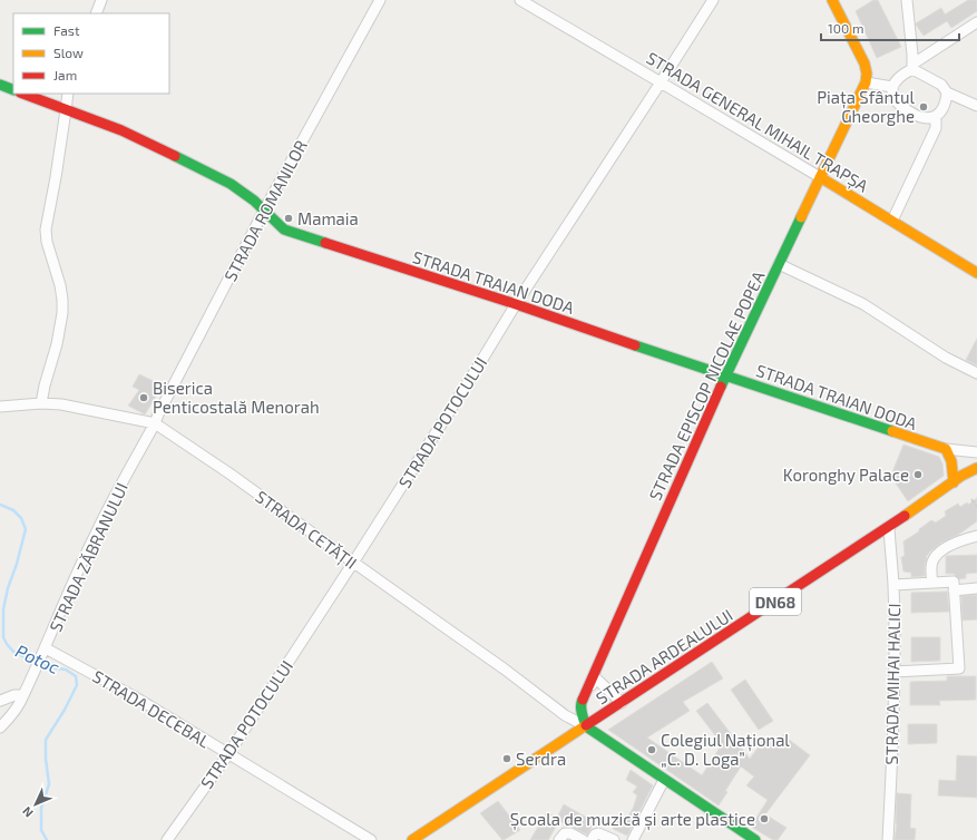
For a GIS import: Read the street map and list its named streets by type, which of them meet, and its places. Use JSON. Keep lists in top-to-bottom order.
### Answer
{
  "streets": {
    "main road": [
      "STRADA GENERAL MIHAIL TRAPȘA",
      "STRADA TRAIAN DODA",
      "STRADA EPISCOP NICOLAE POPEA",
      "DN68",
      "STRADA ARDEALULUI"
    ],
    "street": [
      "STRADA ROMANILOR",
      "STRADA POTOCULUI",
      "STRADA CETĂȚII",
      "STRADA ZĂBRANULUI",
      "STRADA MIHAI HALICI",
      "STRADA DECEBAL"
    ]
  },
  "crossings": [
    ["STRADA GENERAL MIHAIL TRAPȘA", "STRADA EPISCOP NICOLAE POPEA"],
    ["STRADA GENERAL MIHAIL TRAPȘA", "STRADA POTOCULUI"],
    ["STRADA ROMANILOR", "STRADA TRAIAN DODA"],
    ["STRADA ROMANILOR", "STRADA CETĂȚII"],
    ["STRADA ROMANILOR", "STRADA ZĂBRANULUI"],
    ["STRADA TRAIAN DODA", "STRADA EPISCOP NICOLAE POPEA"],
    ["STRADA TRAIAN DODA", "STRADA POTOCULUI"],
    ["STRADA EPISCOP NICOLAE POPEA", "STRADA CETĂȚII"],
    ["STRADA EPISCOP NICOLAE POPEA", "STRADA ARDEALULUI"],
    ["STRADA POTOCULUI", "STRADA CETĂȚII"],
    ["STRADA POTOCULUI", "STRADA DECEBAL"],
    ["STRADA CETĂȚII", "STRADA ZĂBRANULUI"],
    ["STRADA CETĂȚII", "STRADA ARDEALULUI"],
    ["STRADA ZĂBRANULUI", "STRADA DECEBAL"],
    ["STRADA ARDEALULUI", "STRADA MIHAI HALICI"]
  ],
  "water": ["Potoc"],
  "places": [
    "Piața Sfântul Gheorghe",
    "Mamaia",
    "Biserica Penticostală Menorah",
    "Koronghy Palace",
    "Colegiul Național „C. D. Loga”",
    "Serdra",
    "Școala de muzică și arte plastice"
  ],
  "legend": ["Fast", "Slow", "Jam"],
  "scale_bar": "100 m",
  "north": "bottom left"
}
